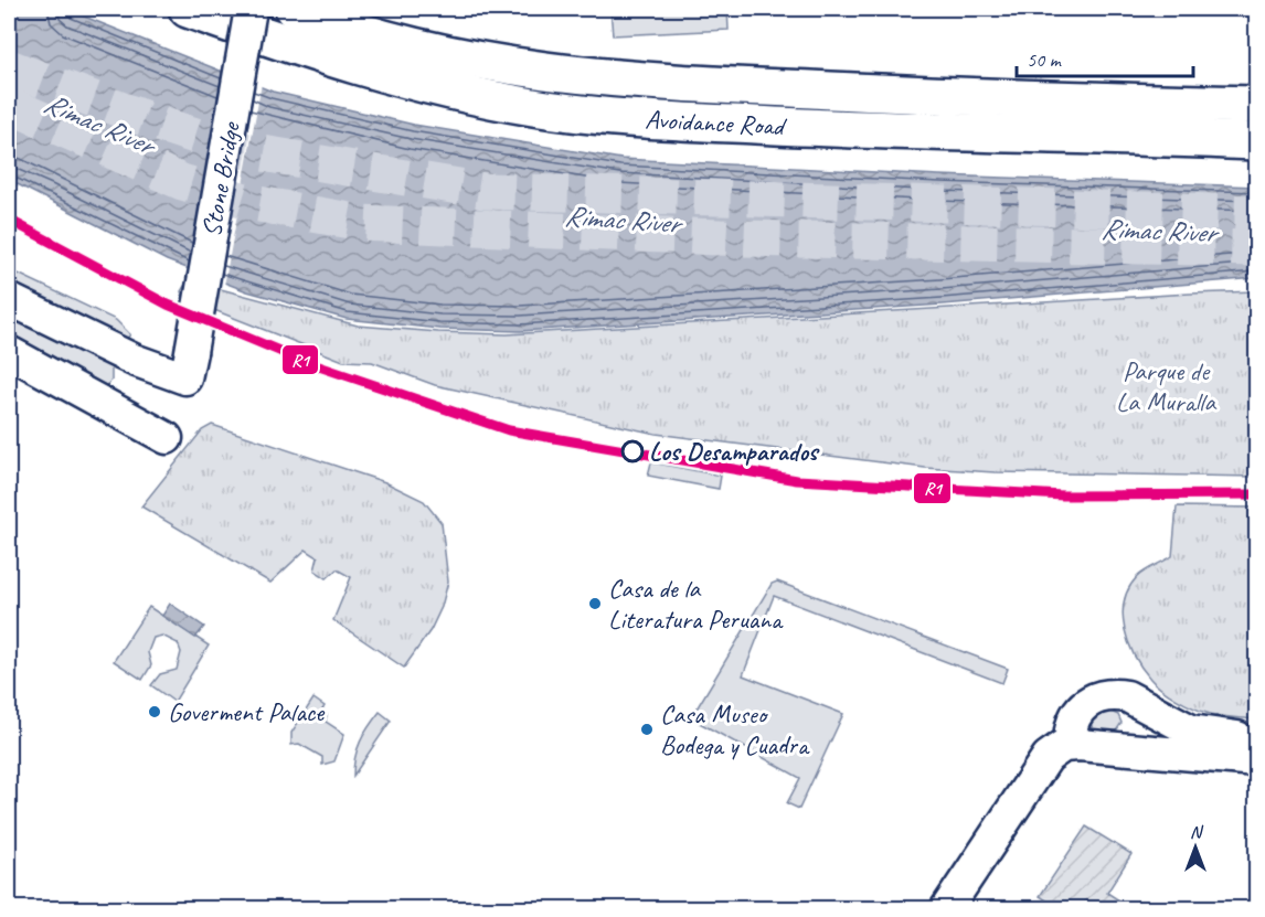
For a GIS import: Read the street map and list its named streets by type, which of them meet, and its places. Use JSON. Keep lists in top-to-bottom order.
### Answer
{
  "streets": {
    "highway": ["Avoidance Road"],
    "street": ["Stone Bridge"]
  },
  "water": ["Rimac River"],
  "parks": ["Parque de La Muralla"],
  "places": [
    "Los Desamparados",
    "Casa de la Literatura Peruana",
    "Goverment Palace",
    "Casa Museo Bodega y Cuadra"
  ],
  "lines": ["transit line R1"],
  "scale_bar": "50 m",
  "north": "top"
}
